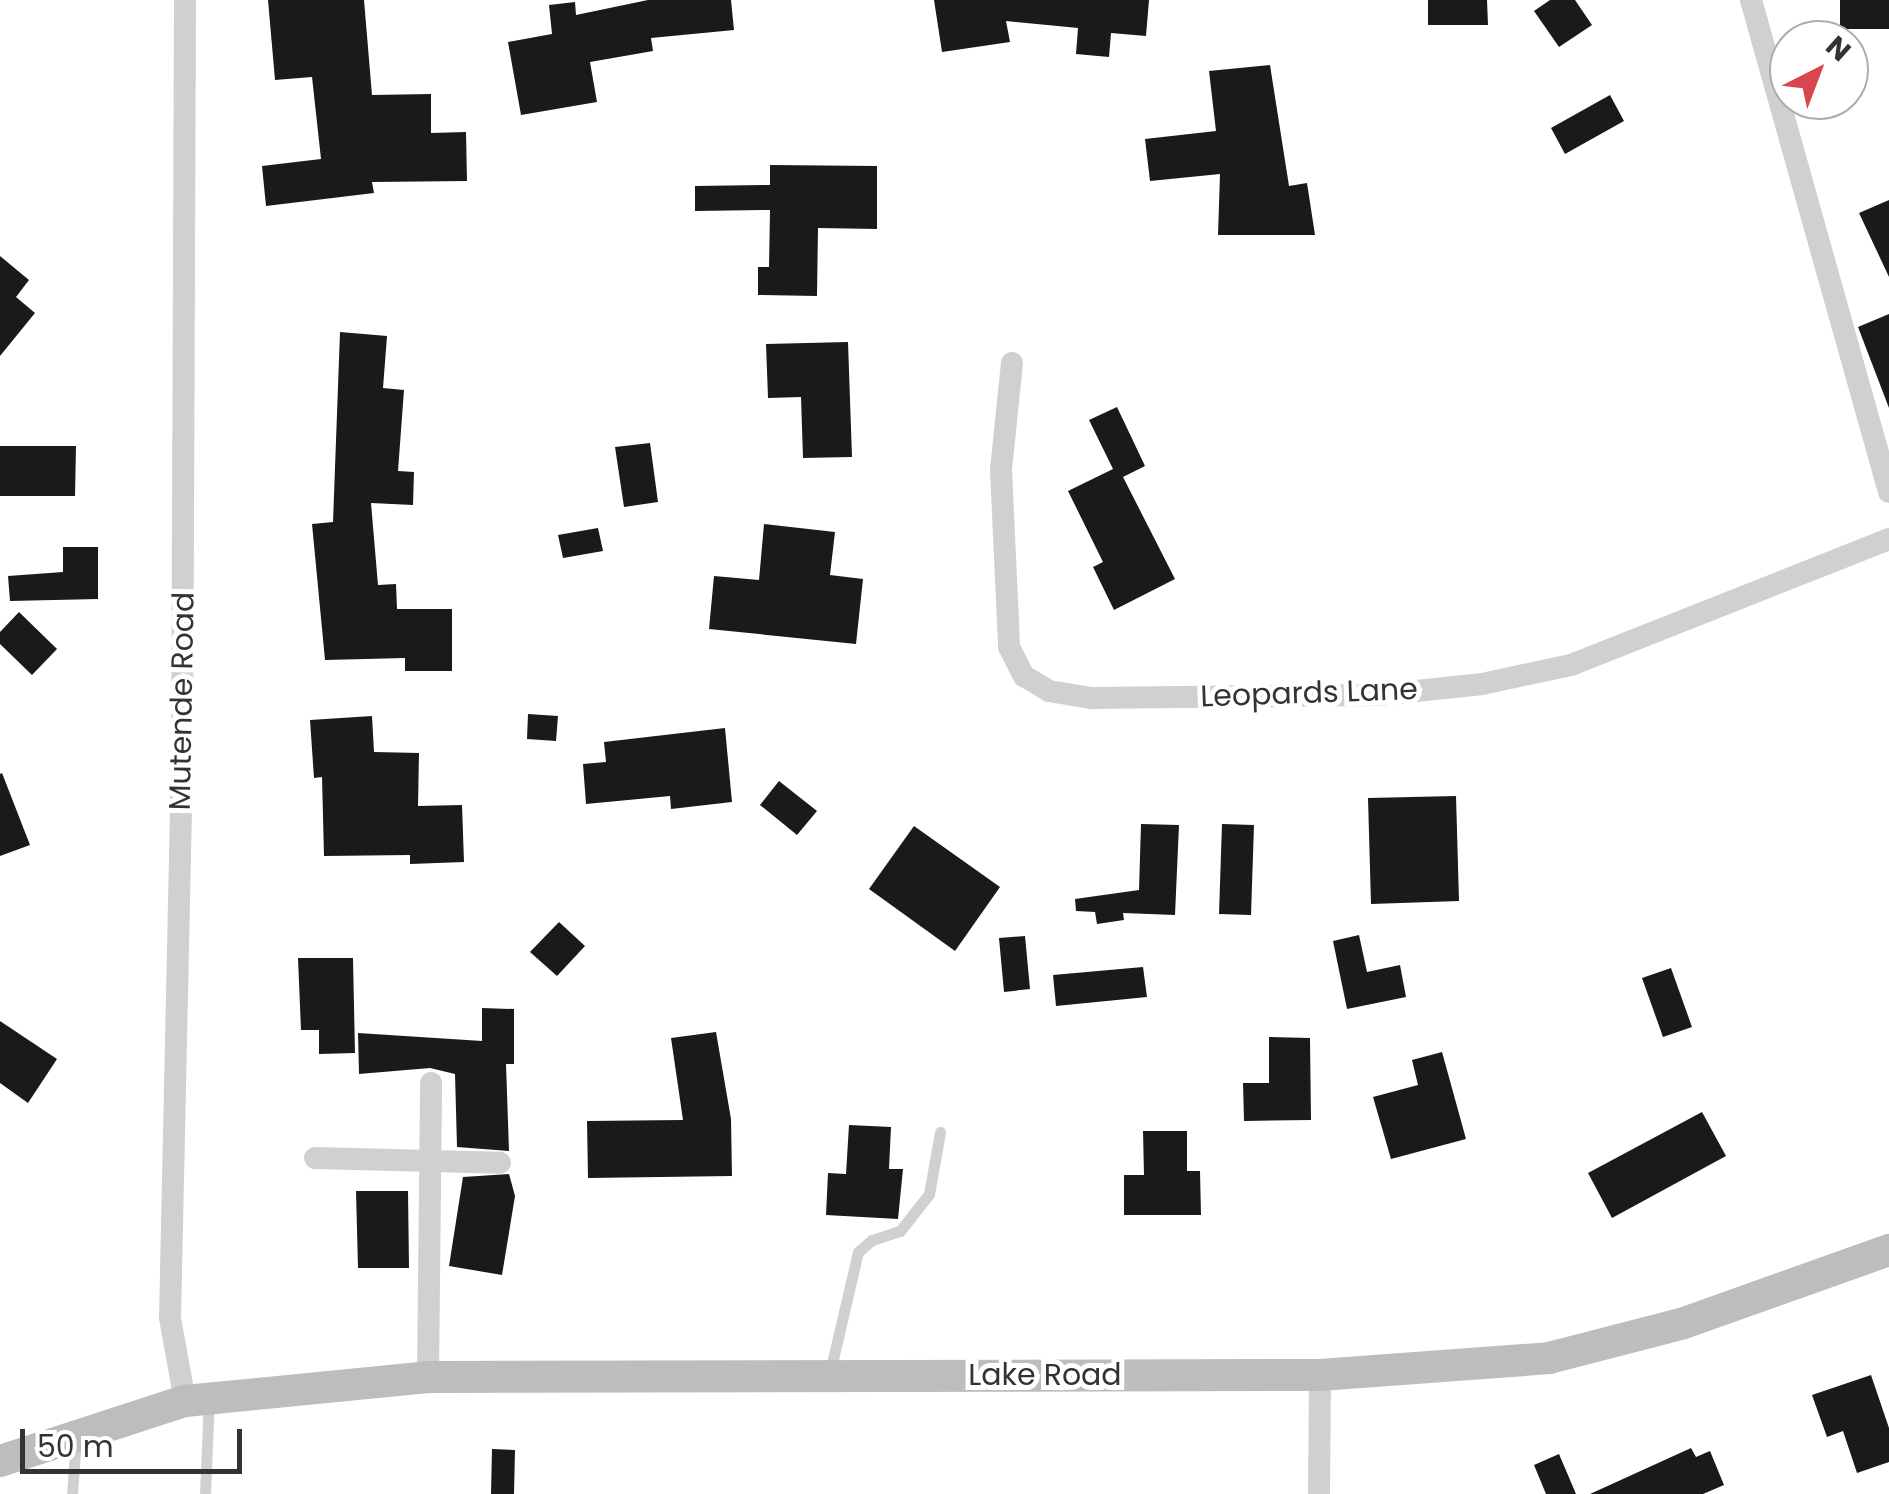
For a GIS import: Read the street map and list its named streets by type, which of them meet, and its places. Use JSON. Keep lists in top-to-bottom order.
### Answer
{
  "streets": {
    "main road": ["Lake Road"],
    "street": ["Leopards Lane", "Mutende Road"]
  },
  "crossings": [
    ["Mutende Road", "Lake Road"]
  ],
  "scale_bar": "50 m",
  "north": "top right"
}
